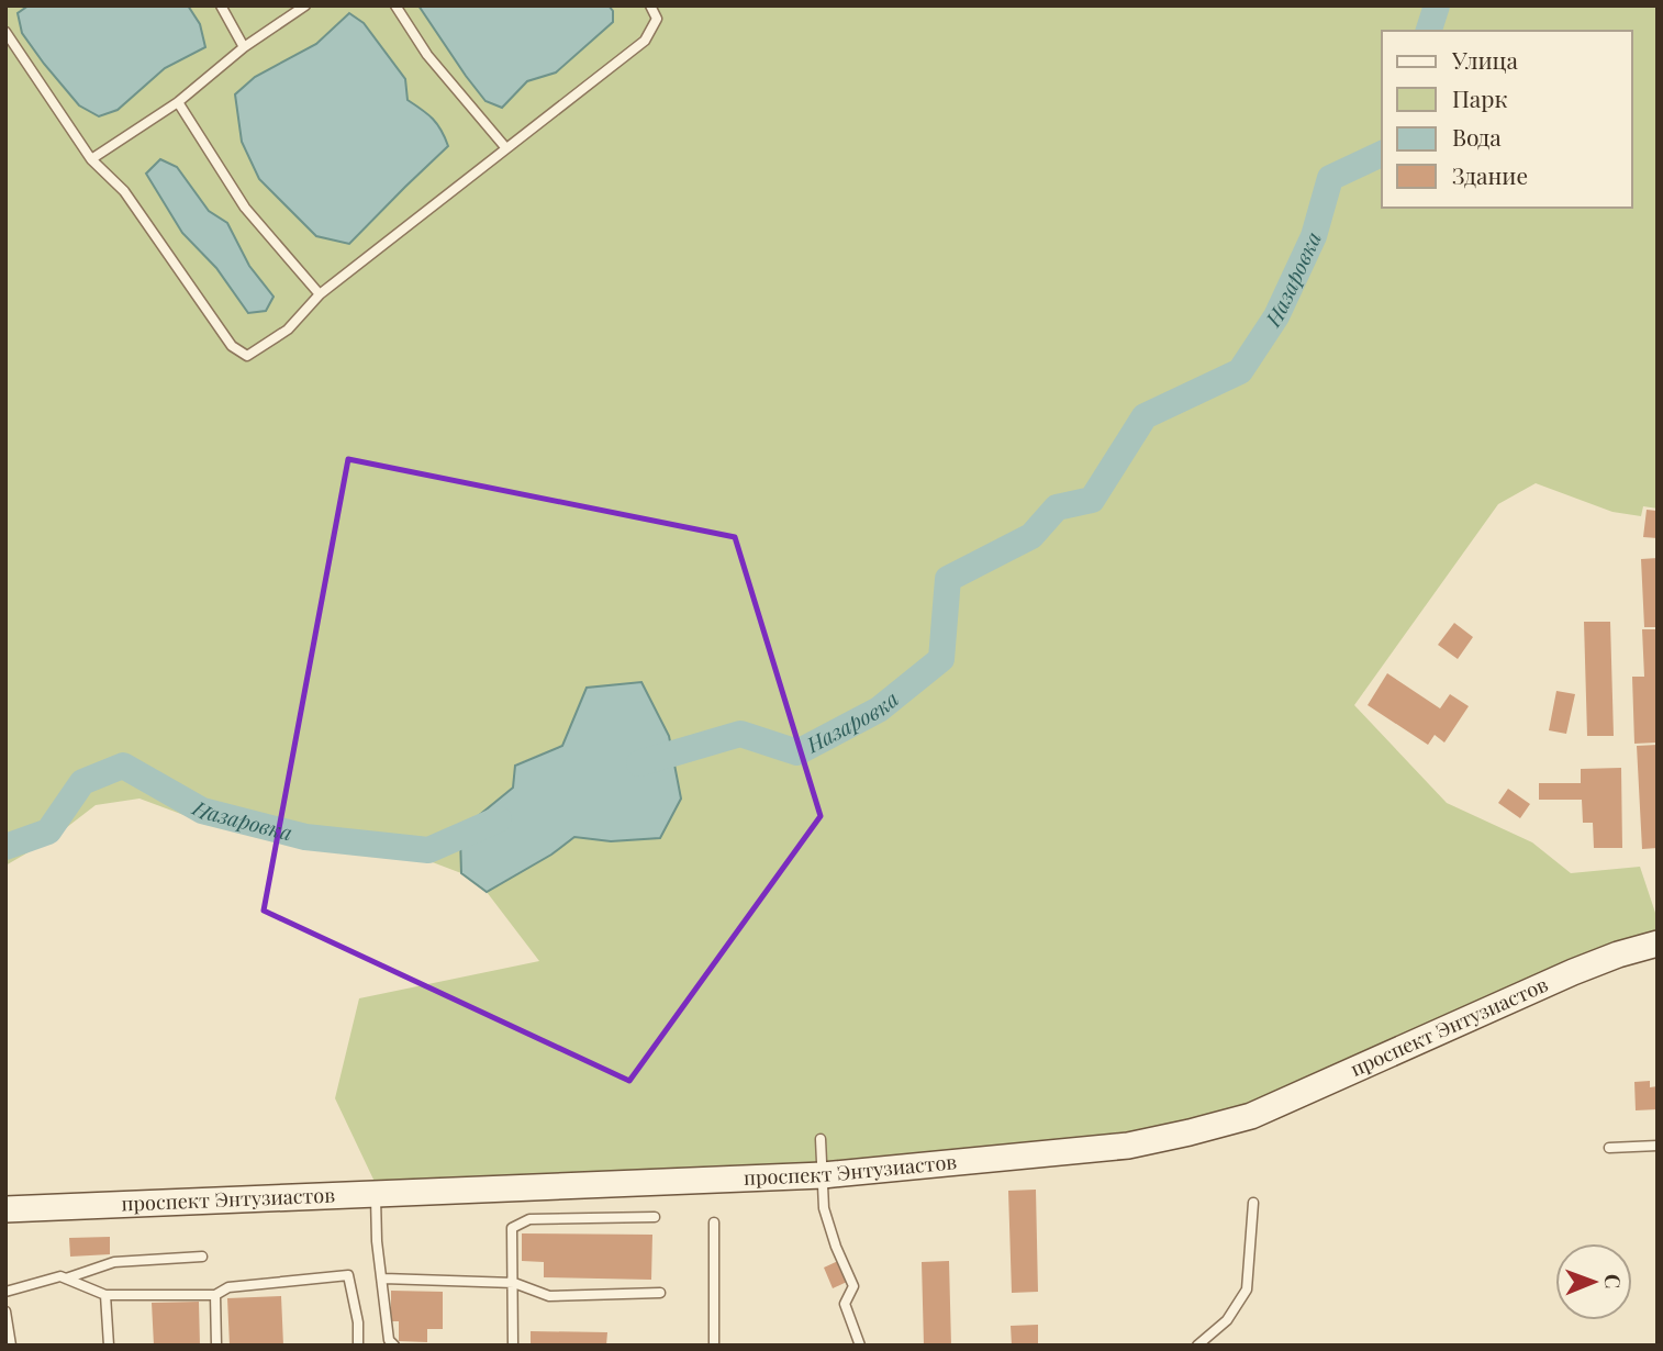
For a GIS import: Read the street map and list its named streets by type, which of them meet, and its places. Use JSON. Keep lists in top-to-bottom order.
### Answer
{
  "streets": {
    "street": ["проспект Энтузиастов"]
  },
  "water": ["Назаровка"],
  "legend": [
    "Улица",
    "Парк",
    "Вода",
    "Здание"
  ],
  "north": "right"
}
